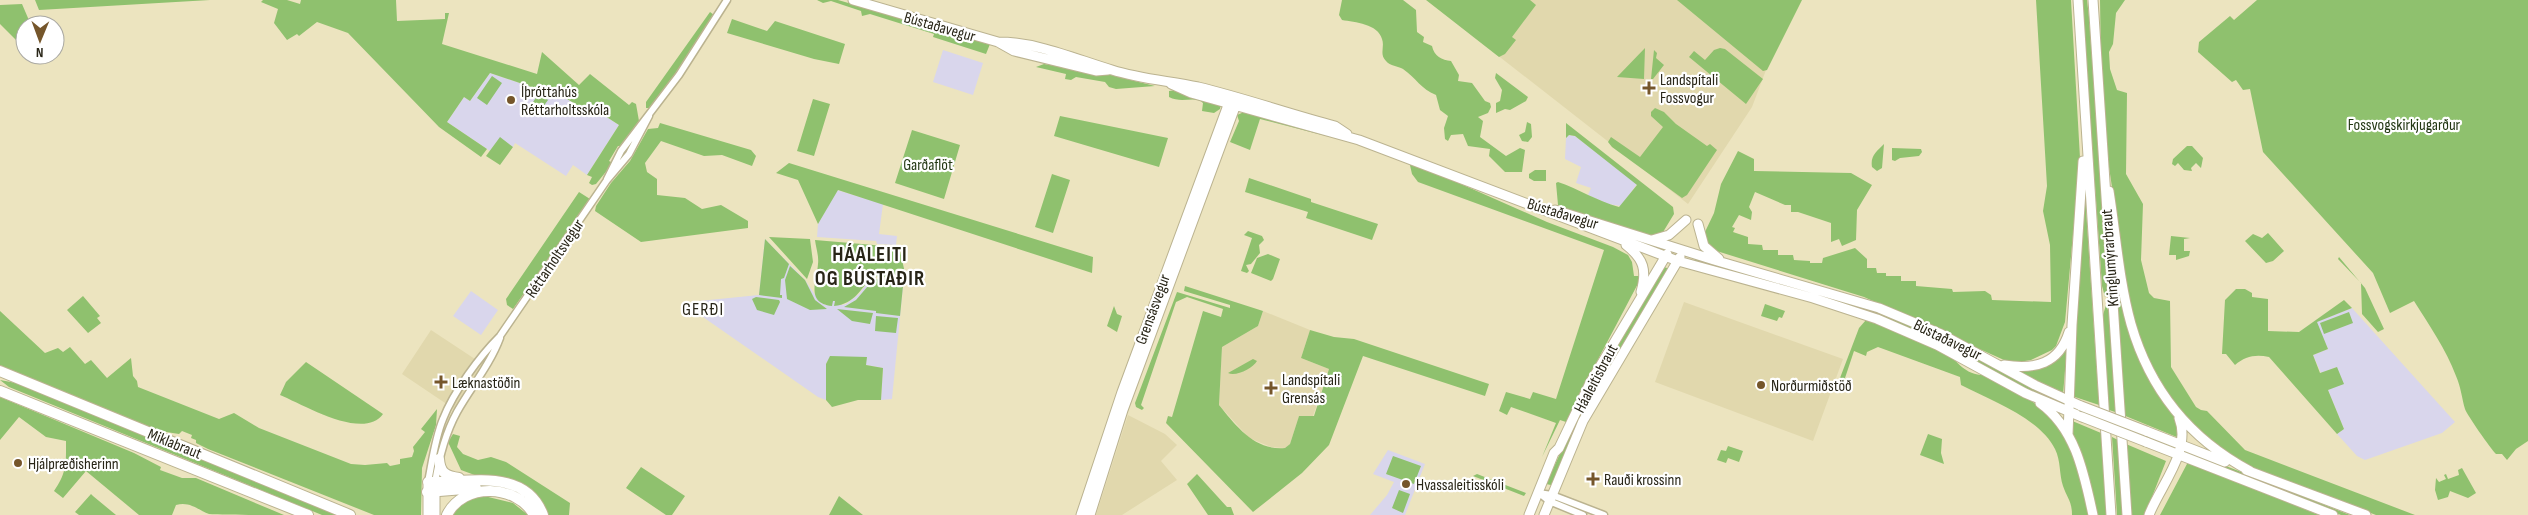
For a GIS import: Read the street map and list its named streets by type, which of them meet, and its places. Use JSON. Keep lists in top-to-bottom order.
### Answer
{
  "streets": {
    "highway": ["Miklabraut"],
    "main road": [
      "Bústaðavegur",
      "Kringlumýrarbraut",
      "Grensásvegur",
      "Háaleitisbraut"
    ],
    "street": ["Réttarholtsvegur"]
  },
  "crossings": [
    ["Bústaðavegur", "Grensásvegur"],
    ["Bústaðavegur", "Háaleitisbraut"]
  ],
  "districts": ["HÁALEITI OG BÚSTAÐIR", "GERÐI"],
  "parks": ["Fossvogskirkjugarður", "Garðaflöt"],
  "places": {
    "health": [
      "Landspítali Fossvogur",
      "Læknastöðin",
      "Landspítali Grensás",
      "Rauði krossinn"
    ],
    "other": [
      "Íþróttahús Réttarholtsskóla",
      "Norðurmiðstöð",
      "Hjálpræðisherinn",
      "Hvassaleitisskóli"
    ]
  },
  "north": "bottom"
}
